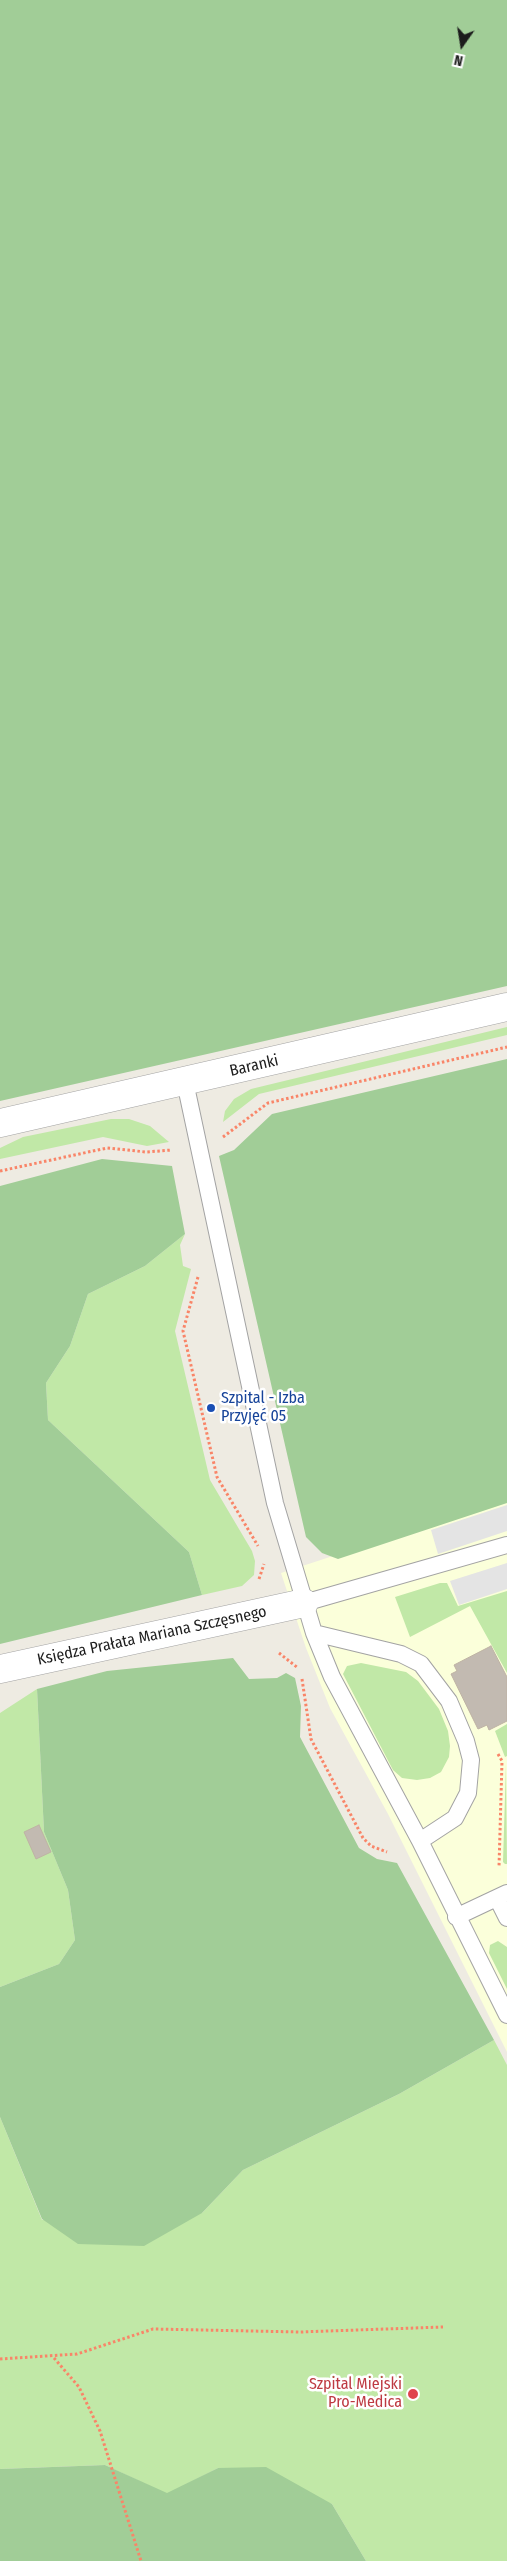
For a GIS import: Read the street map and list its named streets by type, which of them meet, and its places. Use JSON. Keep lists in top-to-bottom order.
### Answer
{
  "streets": {
    "street": ["Baranki", "Księdza Prałata Mariana Szczęsnego"]
  },
  "places": ["Szpital - Izba Przyjęć 05", "Szpital Miejski Pro-Medica"],
  "north": "bottom"
}
